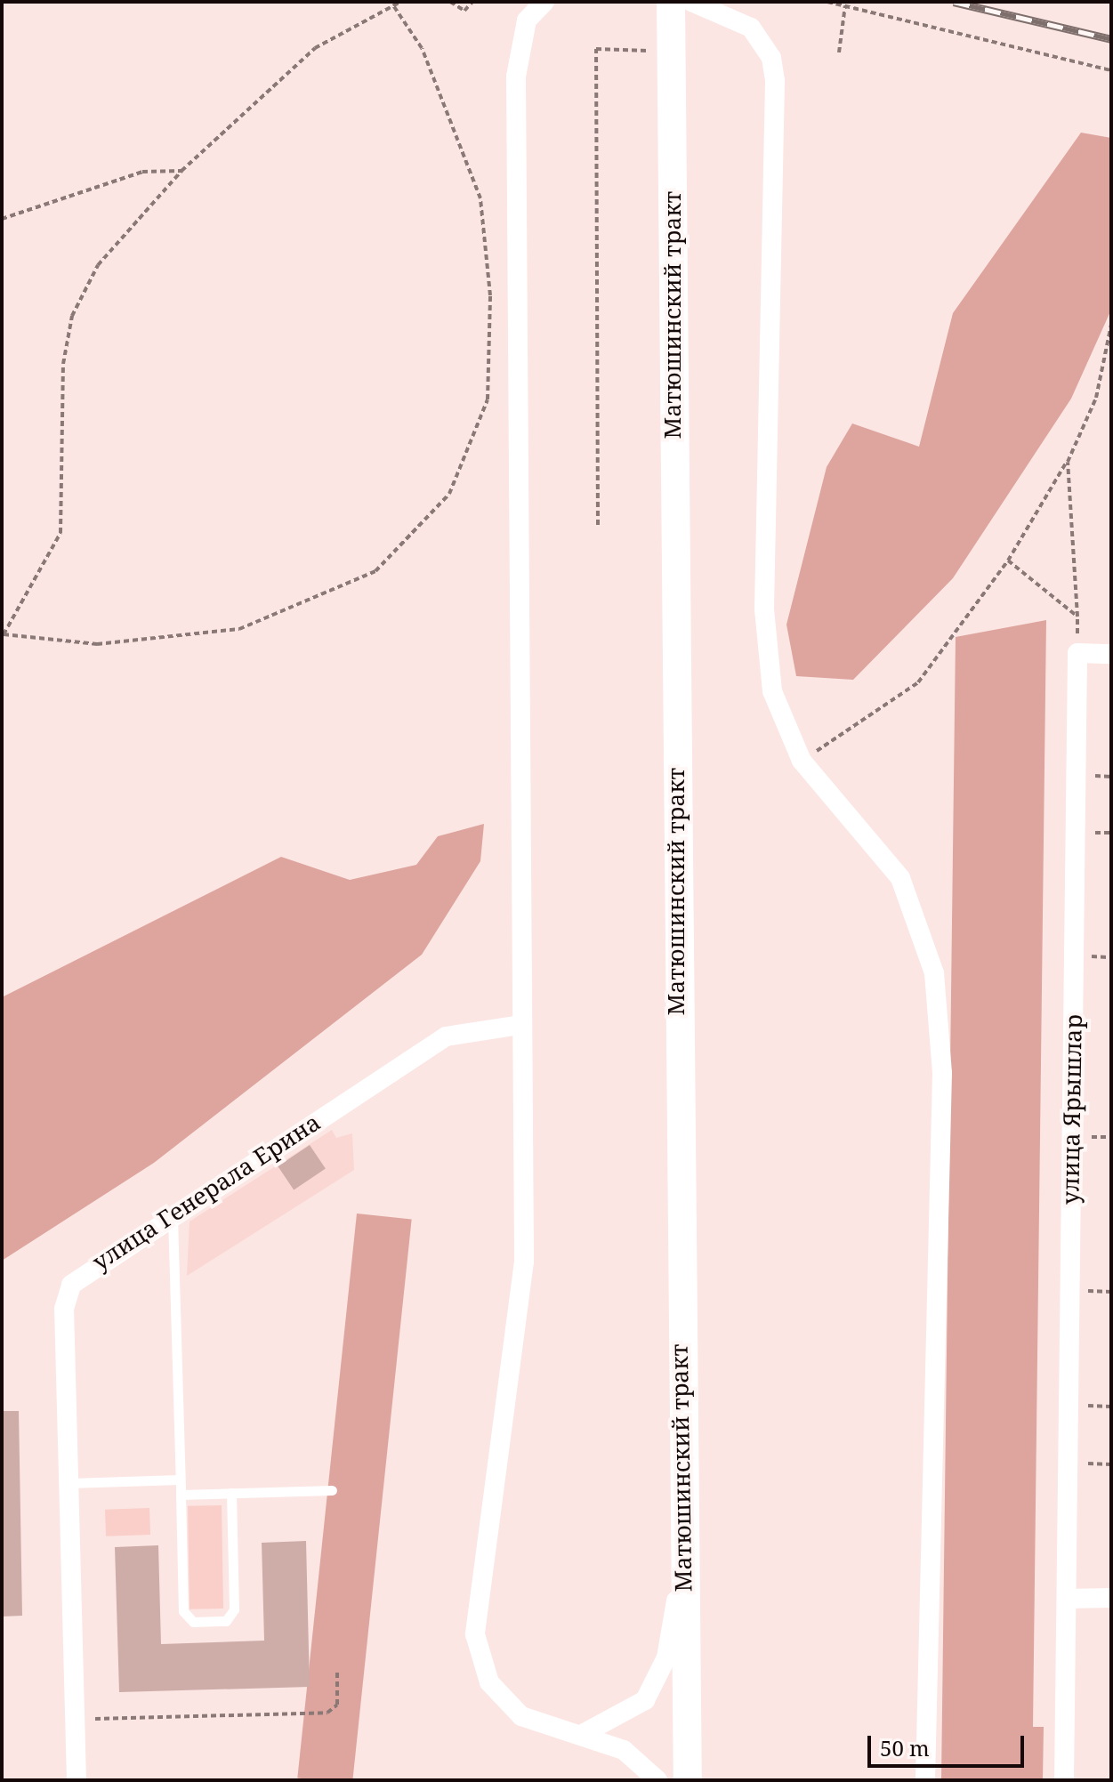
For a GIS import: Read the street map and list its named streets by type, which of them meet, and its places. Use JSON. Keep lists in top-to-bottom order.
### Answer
{
  "streets": {
    "main road": ["Матюшинский тракт"],
    "street": ["улица Ярышлар", "улица Генерала Ерина"]
  },
  "scale_bar": "50 m"
}
